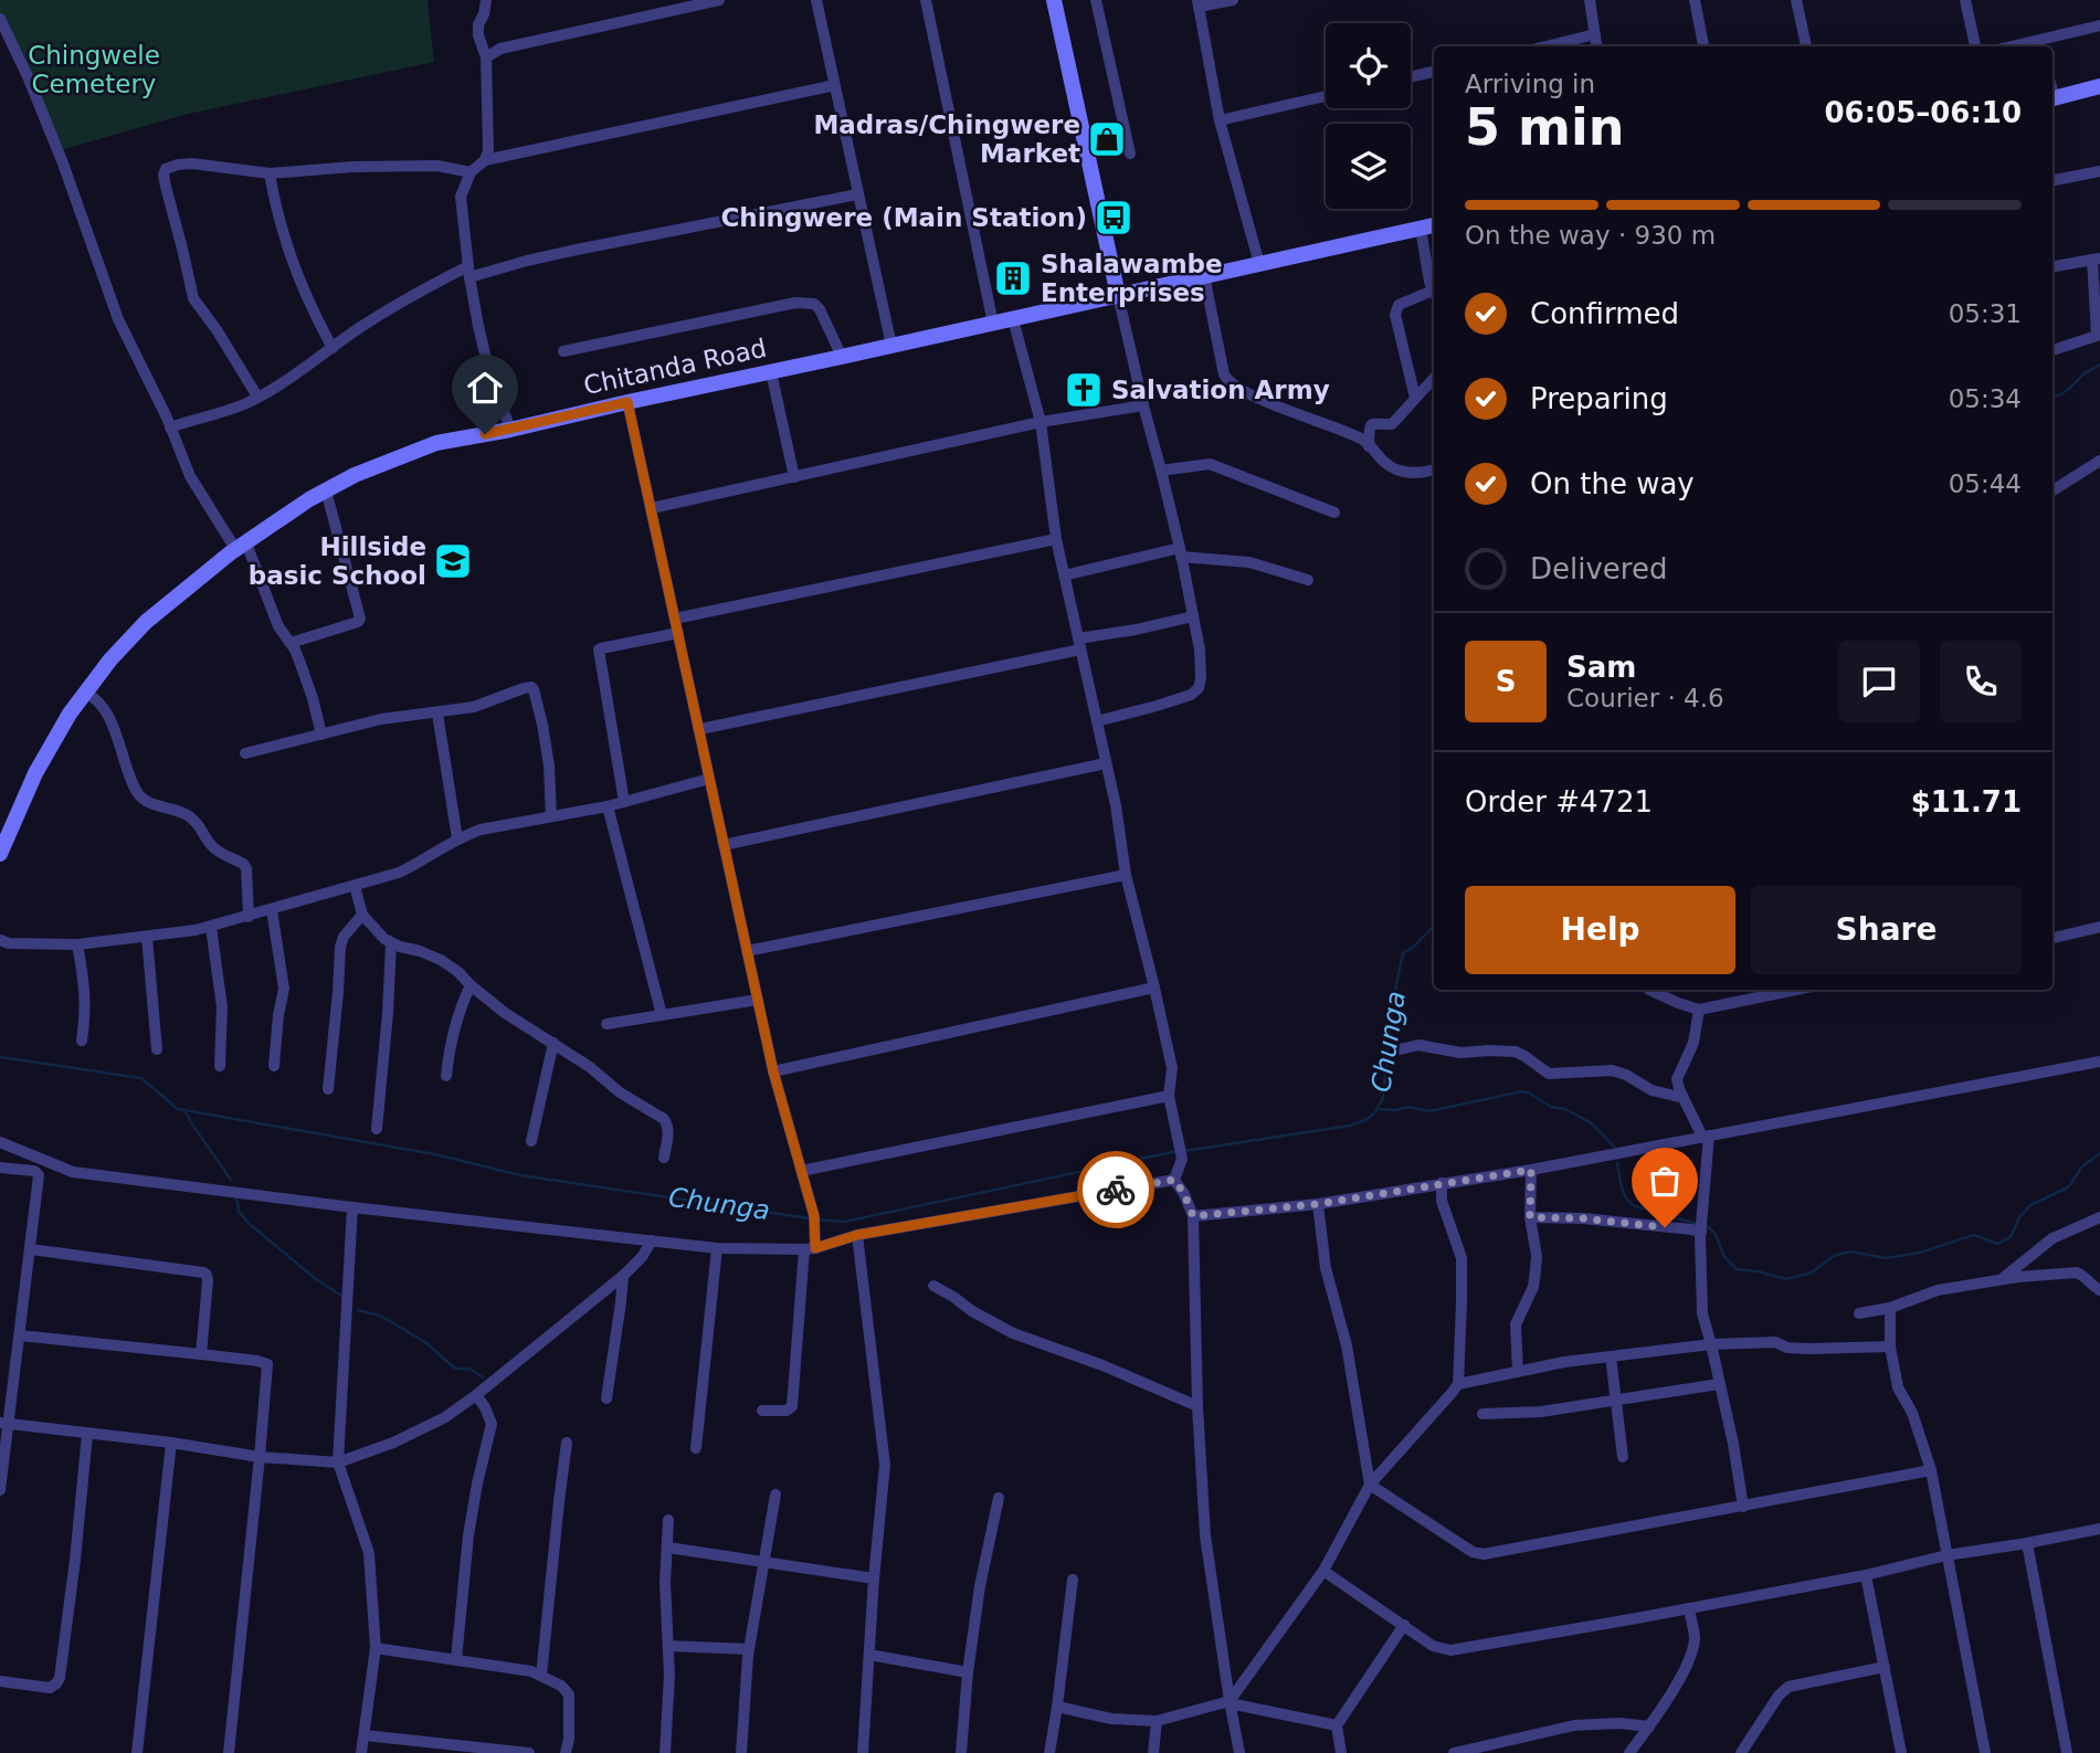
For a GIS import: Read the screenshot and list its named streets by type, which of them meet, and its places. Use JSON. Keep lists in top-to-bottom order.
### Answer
{
  "streets": {
    "street": ["Chitanda Road"]
  },
  "water": ["Chunga"],
  "parks": ["Chingwele Cemetery"],
  "places": {
    "shop": ["Madras/Chingwere Market"],
    "bus stop": ["Chingwere (Main Station)"],
    "building": ["Shalawambe Enterprises"],
    "church": ["Salvation Army"],
    "school or university": ["Hillside basic School"]
  },
  "page": {
    "heading": ["5 min", "Arriving in", "06:05–06:10"],
    "panel": [
      "Sam",
      "Courier · 4.6",
      "Order #4721",
      "$11.71"
    ],
    "bar": "On the way · 930 m",
    "list": [
      ["Confirmed", "05:31"],
      ["Preparing", "05:34"],
      ["On the way", "05:44"],
      "Delivered"
    ],
    "round": "S",
    "buttons": ["Help", "Share"]
  }
}
